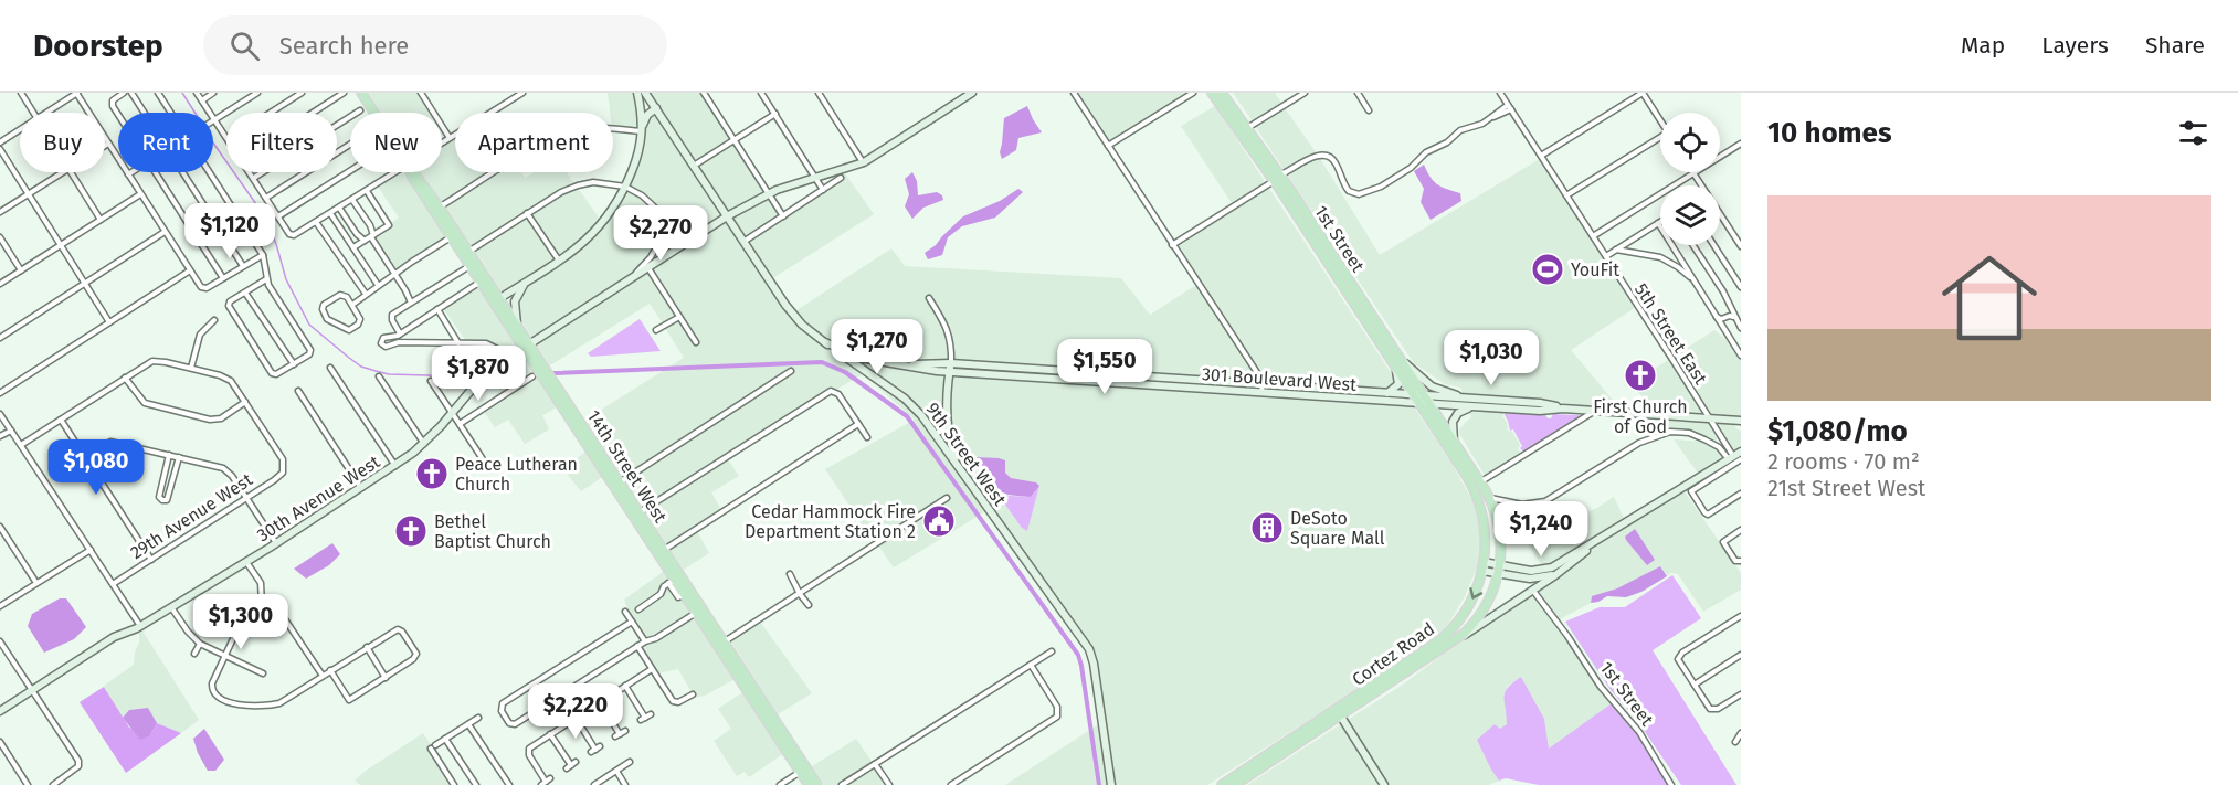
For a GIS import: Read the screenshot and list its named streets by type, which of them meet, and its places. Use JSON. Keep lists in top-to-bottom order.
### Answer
{
  "streets": {
    "main road": [
      "1st Street",
      "301 Boulevard West",
      "9th Street West",
      "14th Street West",
      "30th Avenue West",
      "Cortez Road"
    ],
    "street": ["5th Street East", "29th Avenue West"]
  },
  "crossings": [
    ["1st Street", "301 Boulevard West"],
    ["1st Street", "Cortez Road"],
    ["301 Boulevard West", "9th Street West"],
    ["9th Street West", "30th Avenue West"],
    ["14th Street West", "30th Avenue West"]
  ],
  "places": {
    "sports": ["YouFit"],
    "church": ["First Church of God", "Peace Lutheran Church", "Bethel Baptist Church"],
    "public building": ["Cedar Hammock Fire Department Station 2"],
    "building": ["DeSoto Square Mall"]
  },
  "page": {
    "header": "Doorstep",
    "search": "Search here",
    "nav": ["Map", "Layers", "Share"],
    "heading": "10 homes",
    "chip": [
      "Buy",
      "Rent",
      "Filters",
      "New",
      "Apartment"
    ],
    "list": [
      {
        "name": "$1,080/mo",
        "note": "2 rooms · 70 m² · 21st Street West"
      }
    ],
    "price": [
      "$1,120",
      "$2,270",
      "$1,270",
      "$1,030",
      "$1,550",
      "$1,870",
      "$1,080",
      "$1,240",
      "$1,300",
      "$2,220"
    ]
  }
}
